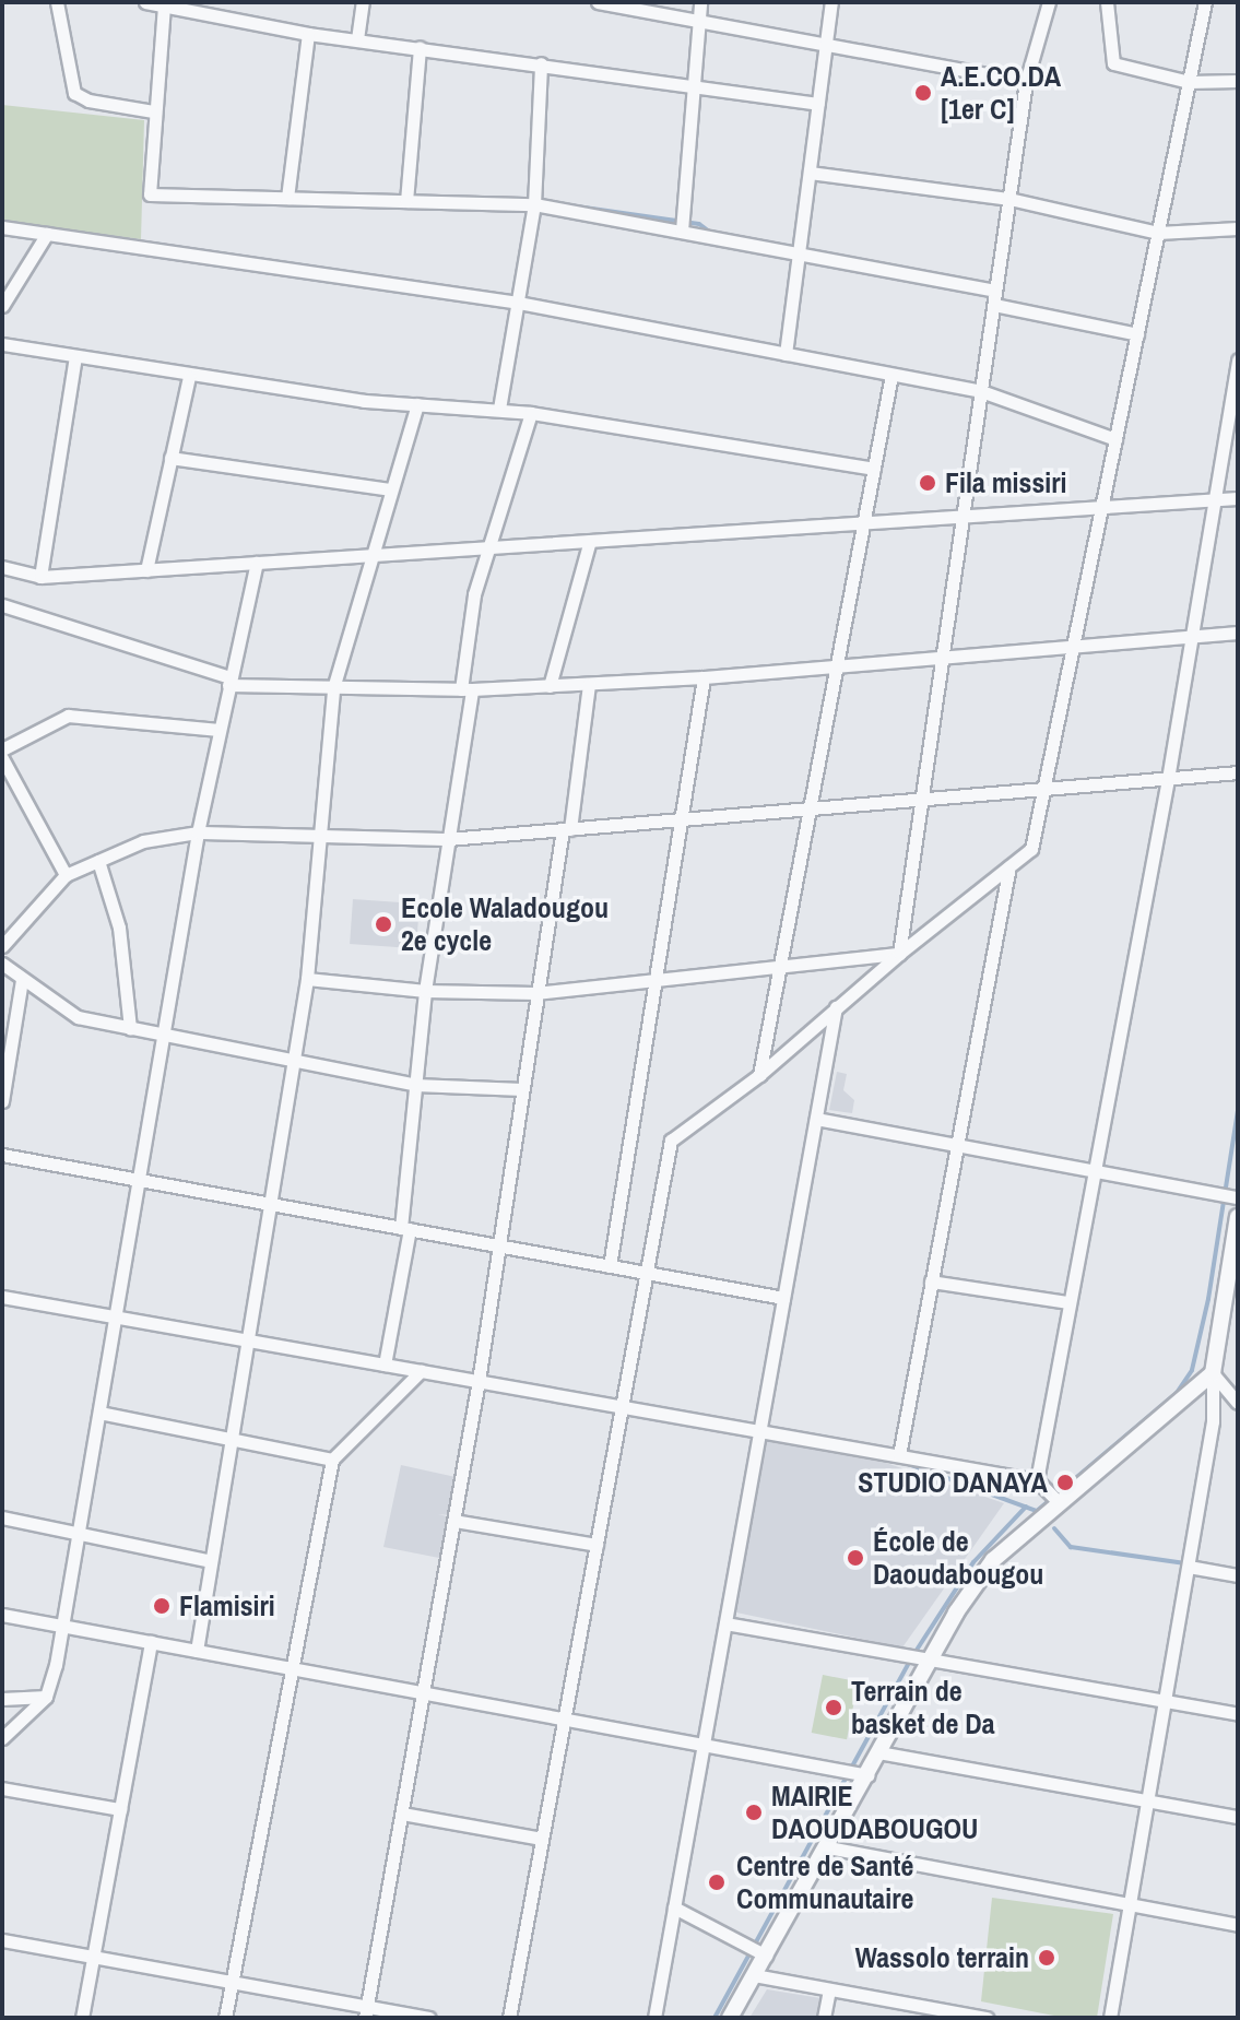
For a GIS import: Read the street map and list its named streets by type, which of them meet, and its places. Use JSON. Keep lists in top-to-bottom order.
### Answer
{
  "places": [
    "A.E.CO.DA [1er C]",
    "Fila missiri",
    "Ecole Waladougou 2e cycle",
    "STUDIO DANAYA",
    "École de Daoudabougou",
    "Flamisiri",
    "Terrain de basket de Da",
    "MAIRIE DAOUDABOUGOU",
    "Centre de Santé Communautaire",
    "Wassolo terrain"
  ]
}
